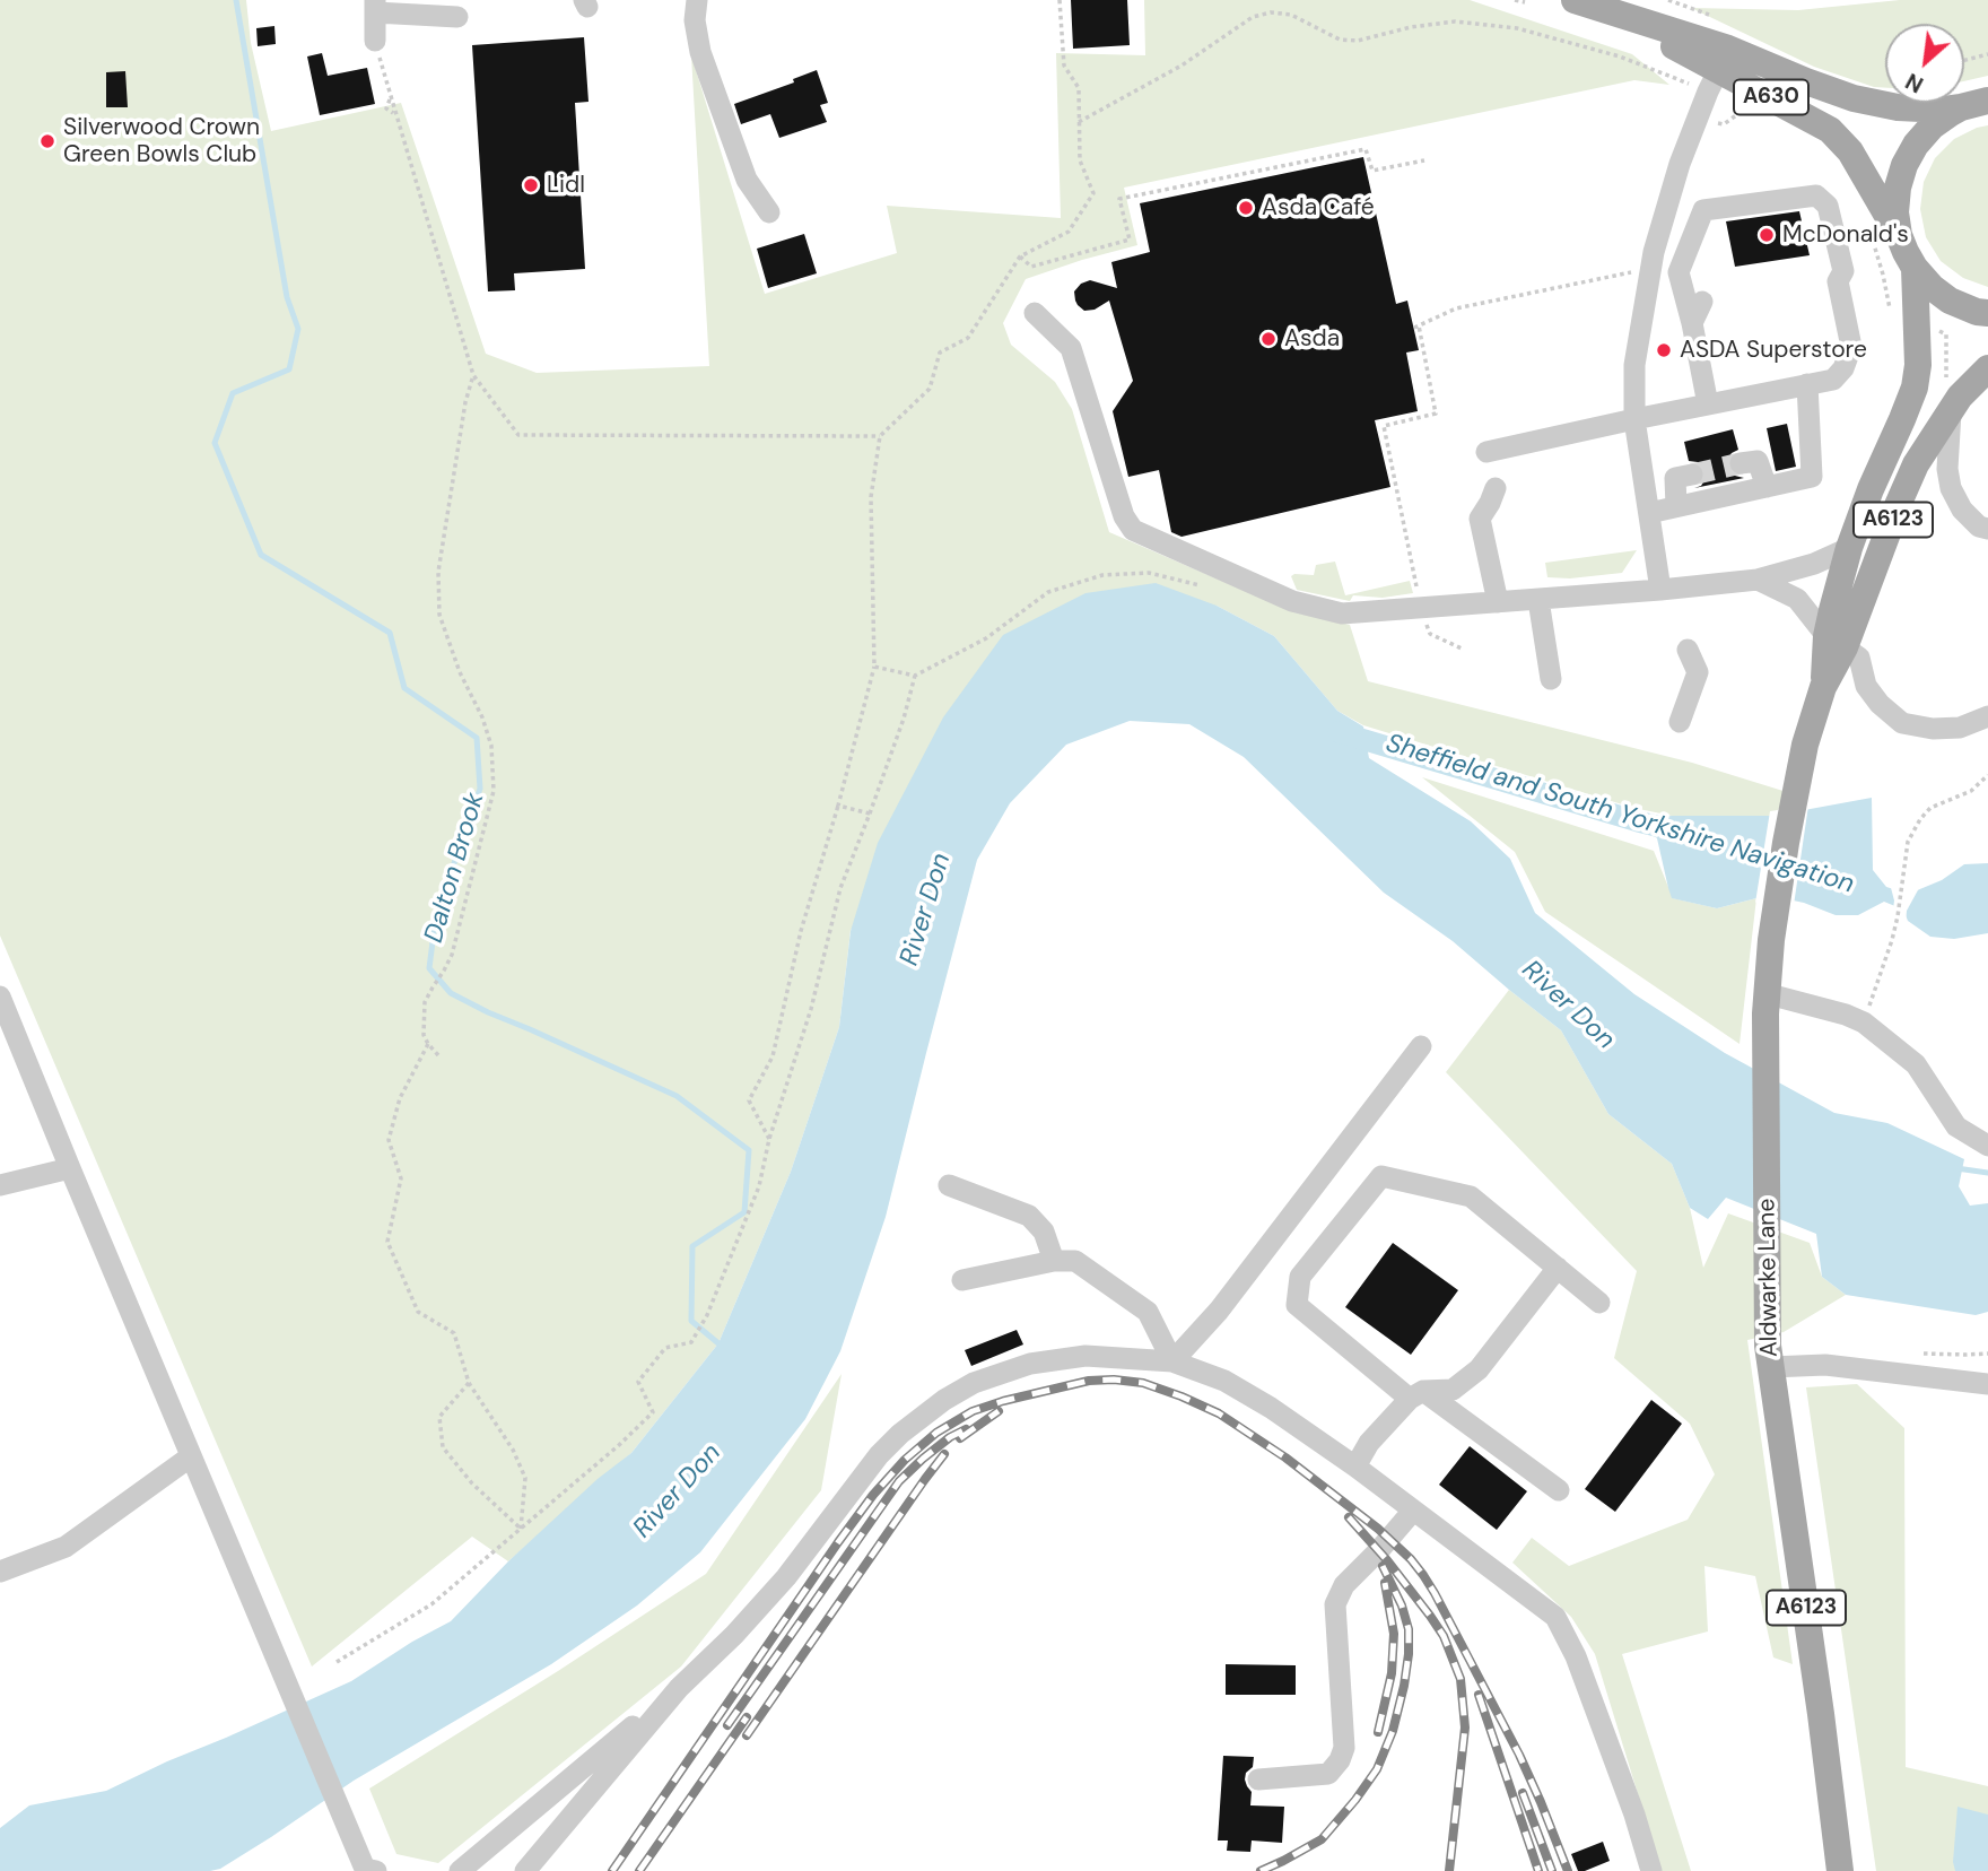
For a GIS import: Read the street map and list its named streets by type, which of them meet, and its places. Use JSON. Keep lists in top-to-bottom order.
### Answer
{
  "streets": {
    "main road": ["A630", "A6123", "Aldwarke Lane"]
  },
  "water": ["Sheffield and South Yorkshire Navigation", "Dalton Brook", "River Don"],
  "places": [
    "Silverwood Crown Green Bowls Club",
    "Lidl",
    "Asda Café",
    "McDonald's",
    "Asda",
    "ASDA Superstore"
  ],
  "north": "bottom left"
}
